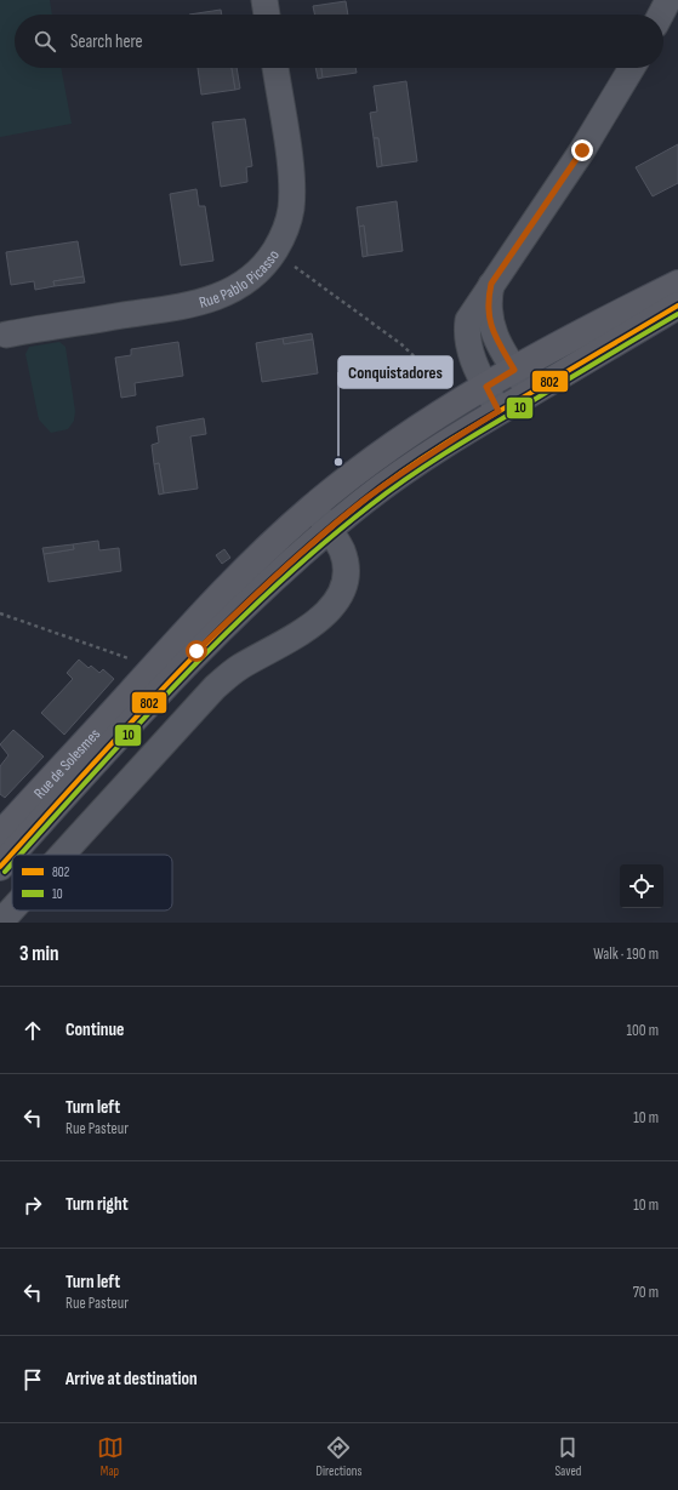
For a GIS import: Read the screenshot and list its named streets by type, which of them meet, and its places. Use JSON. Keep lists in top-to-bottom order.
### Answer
{
  "streets": {
    "main road": ["Rue de Solesmes"],
    "street": ["Rue Pablo Picasso"]
  },
  "places": ["Conquistadores"],
  "lines": ["transit line 802", "transit line 10"],
  "legend": ["802", "10"],
  "page": {
    "search": "Search here",
    "heading": ["3 min", "Walk · 190 m"],
    "list": [
      ["Continue", "100 m"],
      ["Turn left", "Rue Pasteur", "10 m"],
      ["Turn right", "10 m"],
      ["Turn left", "Rue Pasteur", "70 m"],
      "Arrive at destination"
    ],
    "nav": ["Map", "Directions", "Saved"]
  }
}
